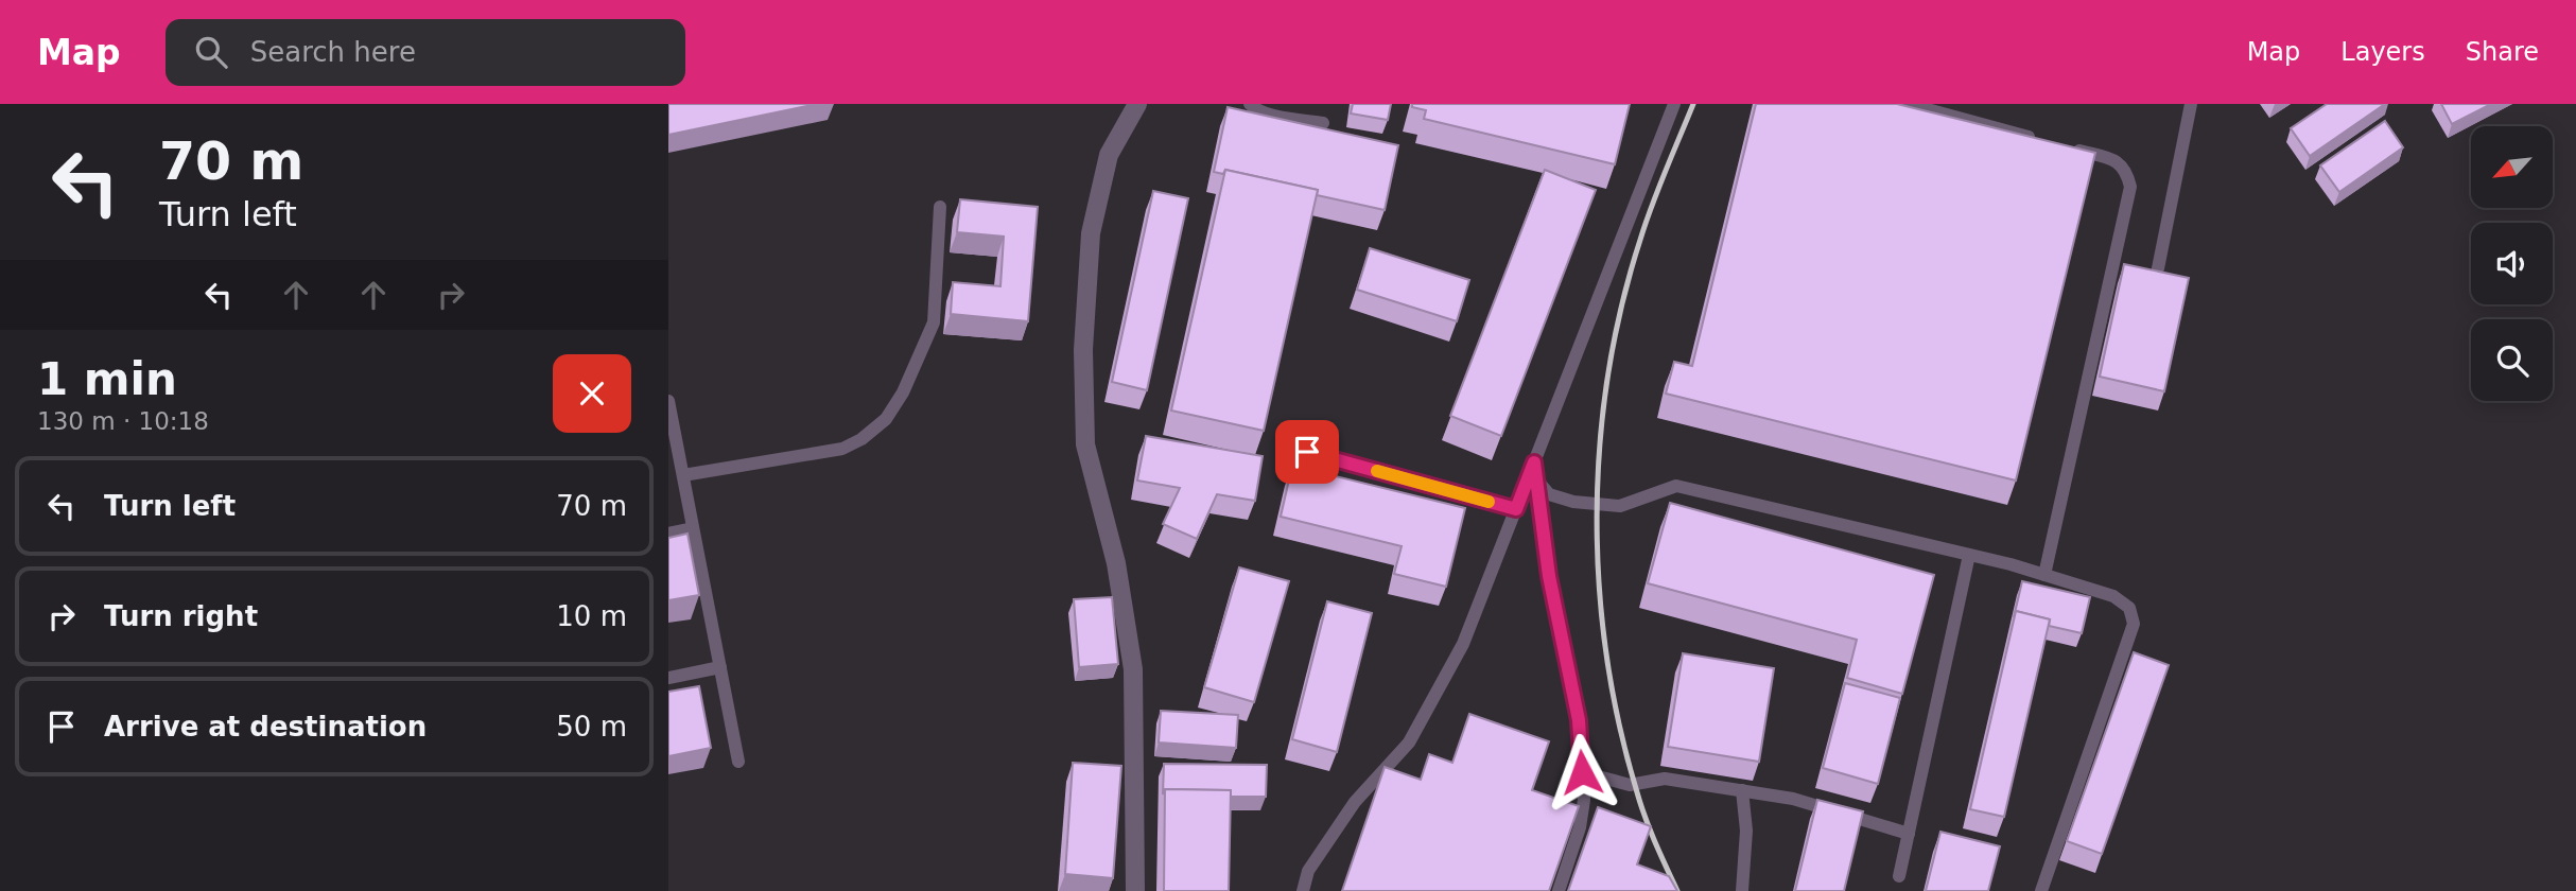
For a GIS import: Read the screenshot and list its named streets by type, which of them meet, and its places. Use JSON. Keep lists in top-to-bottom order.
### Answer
{
  "north": "bottom left",
  "page": {
    "header": "Map",
    "search": "Search here",
    "nav": ["Map", "Layers", "Share"],
    "turn": ["70 m", "Turn left"],
    "heading": ["1 min", "130 m · 10:18"],
    "list": [
      {
        "name": "Turn left",
        "value": "70 m"
      },
      {
        "name": "Turn right",
        "value": "10 m"
      },
      {
        "name": "Arrive at destination",
        "value": "50 m"
      }
    ]
  }
}
